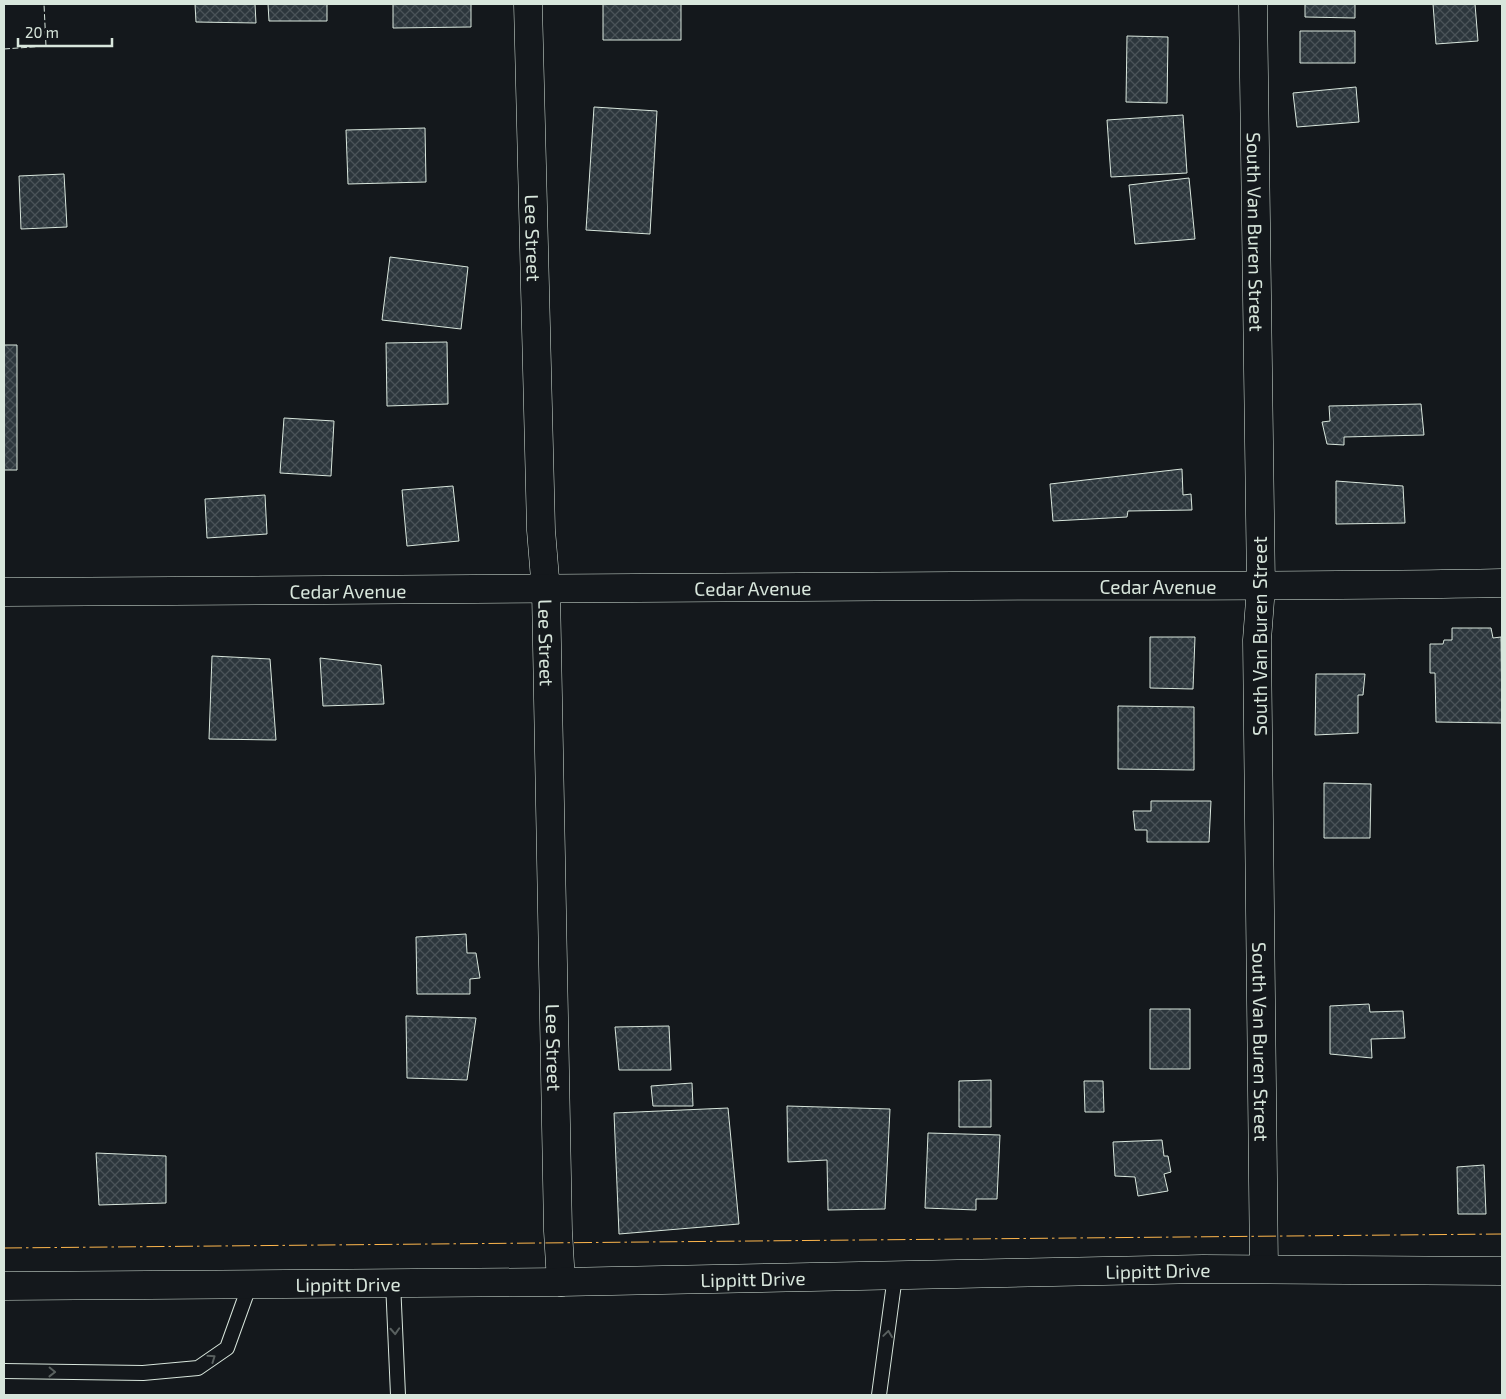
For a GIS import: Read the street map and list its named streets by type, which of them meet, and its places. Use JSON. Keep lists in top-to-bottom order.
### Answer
{
  "streets": {
    "street": [
      "South Van Buren Street",
      "Lee Street",
      "Cedar Avenue",
      "Lippitt Drive"
    ]
  },
  "crossings": [
    ["South Van Buren Street", "Cedar Avenue"],
    ["South Van Buren Street", "Lippitt Drive"],
    ["Lee Street", "Cedar Avenue"],
    ["Lee Street", "Lippitt Drive"]
  ],
  "scale_bar": "20 m"
}
